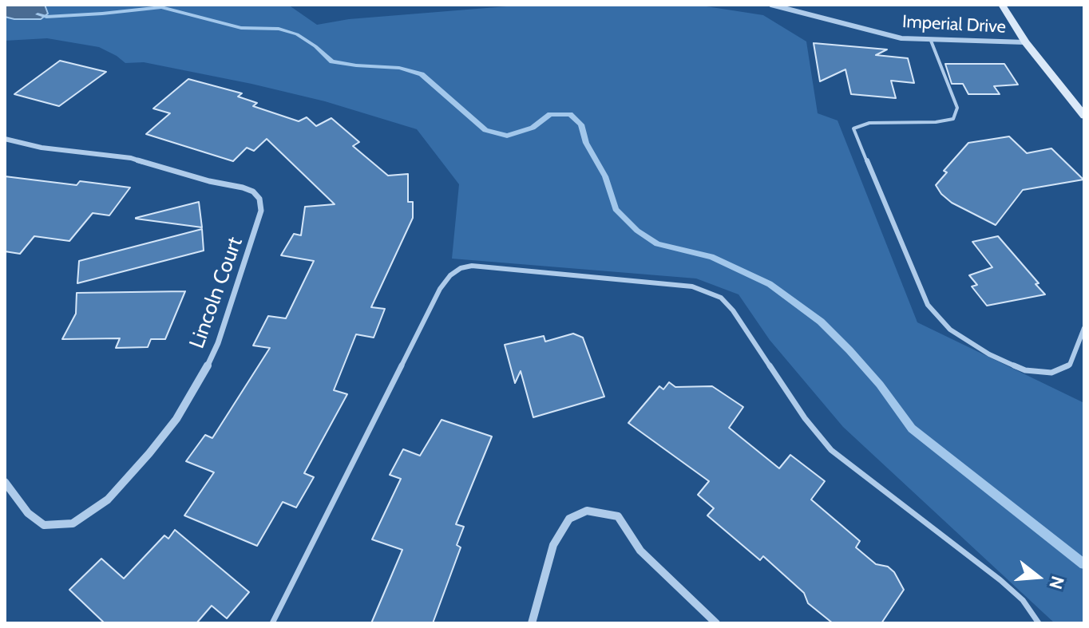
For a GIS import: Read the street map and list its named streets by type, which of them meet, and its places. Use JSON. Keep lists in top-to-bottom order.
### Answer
{
  "streets": {
    "street": ["Imperial Drive", "Lincoln Court"]
  },
  "north": "right"
}
